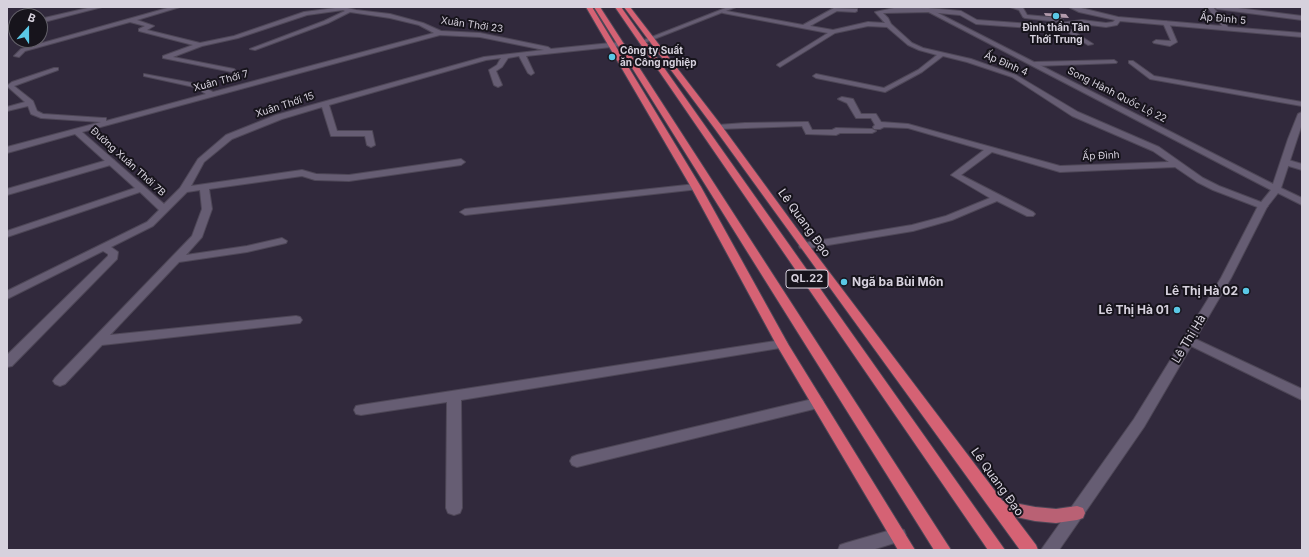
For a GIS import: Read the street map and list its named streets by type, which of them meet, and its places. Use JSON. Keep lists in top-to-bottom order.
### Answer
{
  "streets": {
    "highway": ["Lê Quang Đạo", "QL.22"],
    "street": [
      "Ấp Đình 5",
      "Xuân Thới 23",
      "Ấp Đình 4",
      "Xuân Thới 7",
      "Song Hành Quốc Lộ 22",
      "Xuân Thới 15",
      "Ấp Đình",
      "Đường Xuân Thới 7B",
      "Lê Thị Hà"
    ]
  },
  "crossings": [
    ["Xuân Thới 23", "Xuân Thới 7"],
    ["Xuân Thới 23", "Xuân Thới 15"],
    ["Ấp Đình 4", "Song Hành Quốc Lộ 22"],
    ["Ấp Đình 4", "Ấp Đình"],
    ["Ấp Đình 4", "Lê Thị Hà"],
    ["Xuân Thới 7", "Đường Xuân Thới 7B"],
    ["Song Hành Quốc Lộ 22", "Lê Thị Hà"],
    ["Xuân Thới 15", "Đường Xuân Thới 7B"],
    ["Xuân Thới 15", "QL.22"]
  ],
  "places": [
    "Đình thần Tân Thới Trung",
    "Công ty Suất ăn Công nghiệp",
    "Ngã ba Bùi Môn",
    "Lê Thị Hà 02",
    "Lê Thị Hà 01"
  ],
  "north": "top"
}
